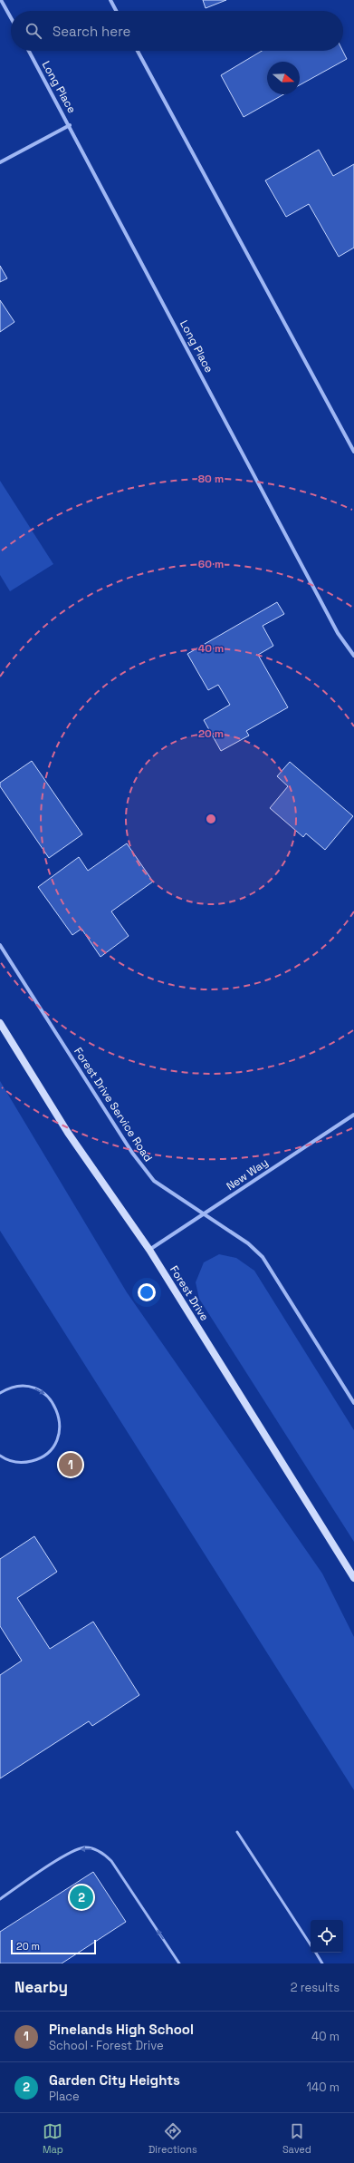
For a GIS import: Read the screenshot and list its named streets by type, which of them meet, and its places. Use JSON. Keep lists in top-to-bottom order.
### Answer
{
  "streets": {
    "main road": ["Forest Drive"],
    "street": ["Long Place", "Forest Drive Service Road", "New Way"]
  },
  "crossings": [
    ["Forest Drive Service Road", "New Way"],
    ["New Way", "Forest Drive"]
  ],
  "scale_bar": "20 m",
  "north": "right",
  "page": {
    "search": "Search here",
    "pins": ["1", "2"],
    "scale": "20 m",
    "heading": ["Nearby", "2 results"],
    "list": [
      {
        "mark": "1",
        "name": "Pinelands High School",
        "note": "School · Forest Drive",
        "value": "40 m"
      },
      {
        "mark": "2",
        "name": "Garden City Heights",
        "note": "Place",
        "value": "140 m"
      }
    ],
    "nav": ["Map", "Directions", "Saved"]
  },
  "rings": [
    "80 m",
    "60 m",
    "40 m",
    "20 m"
  ]
}
